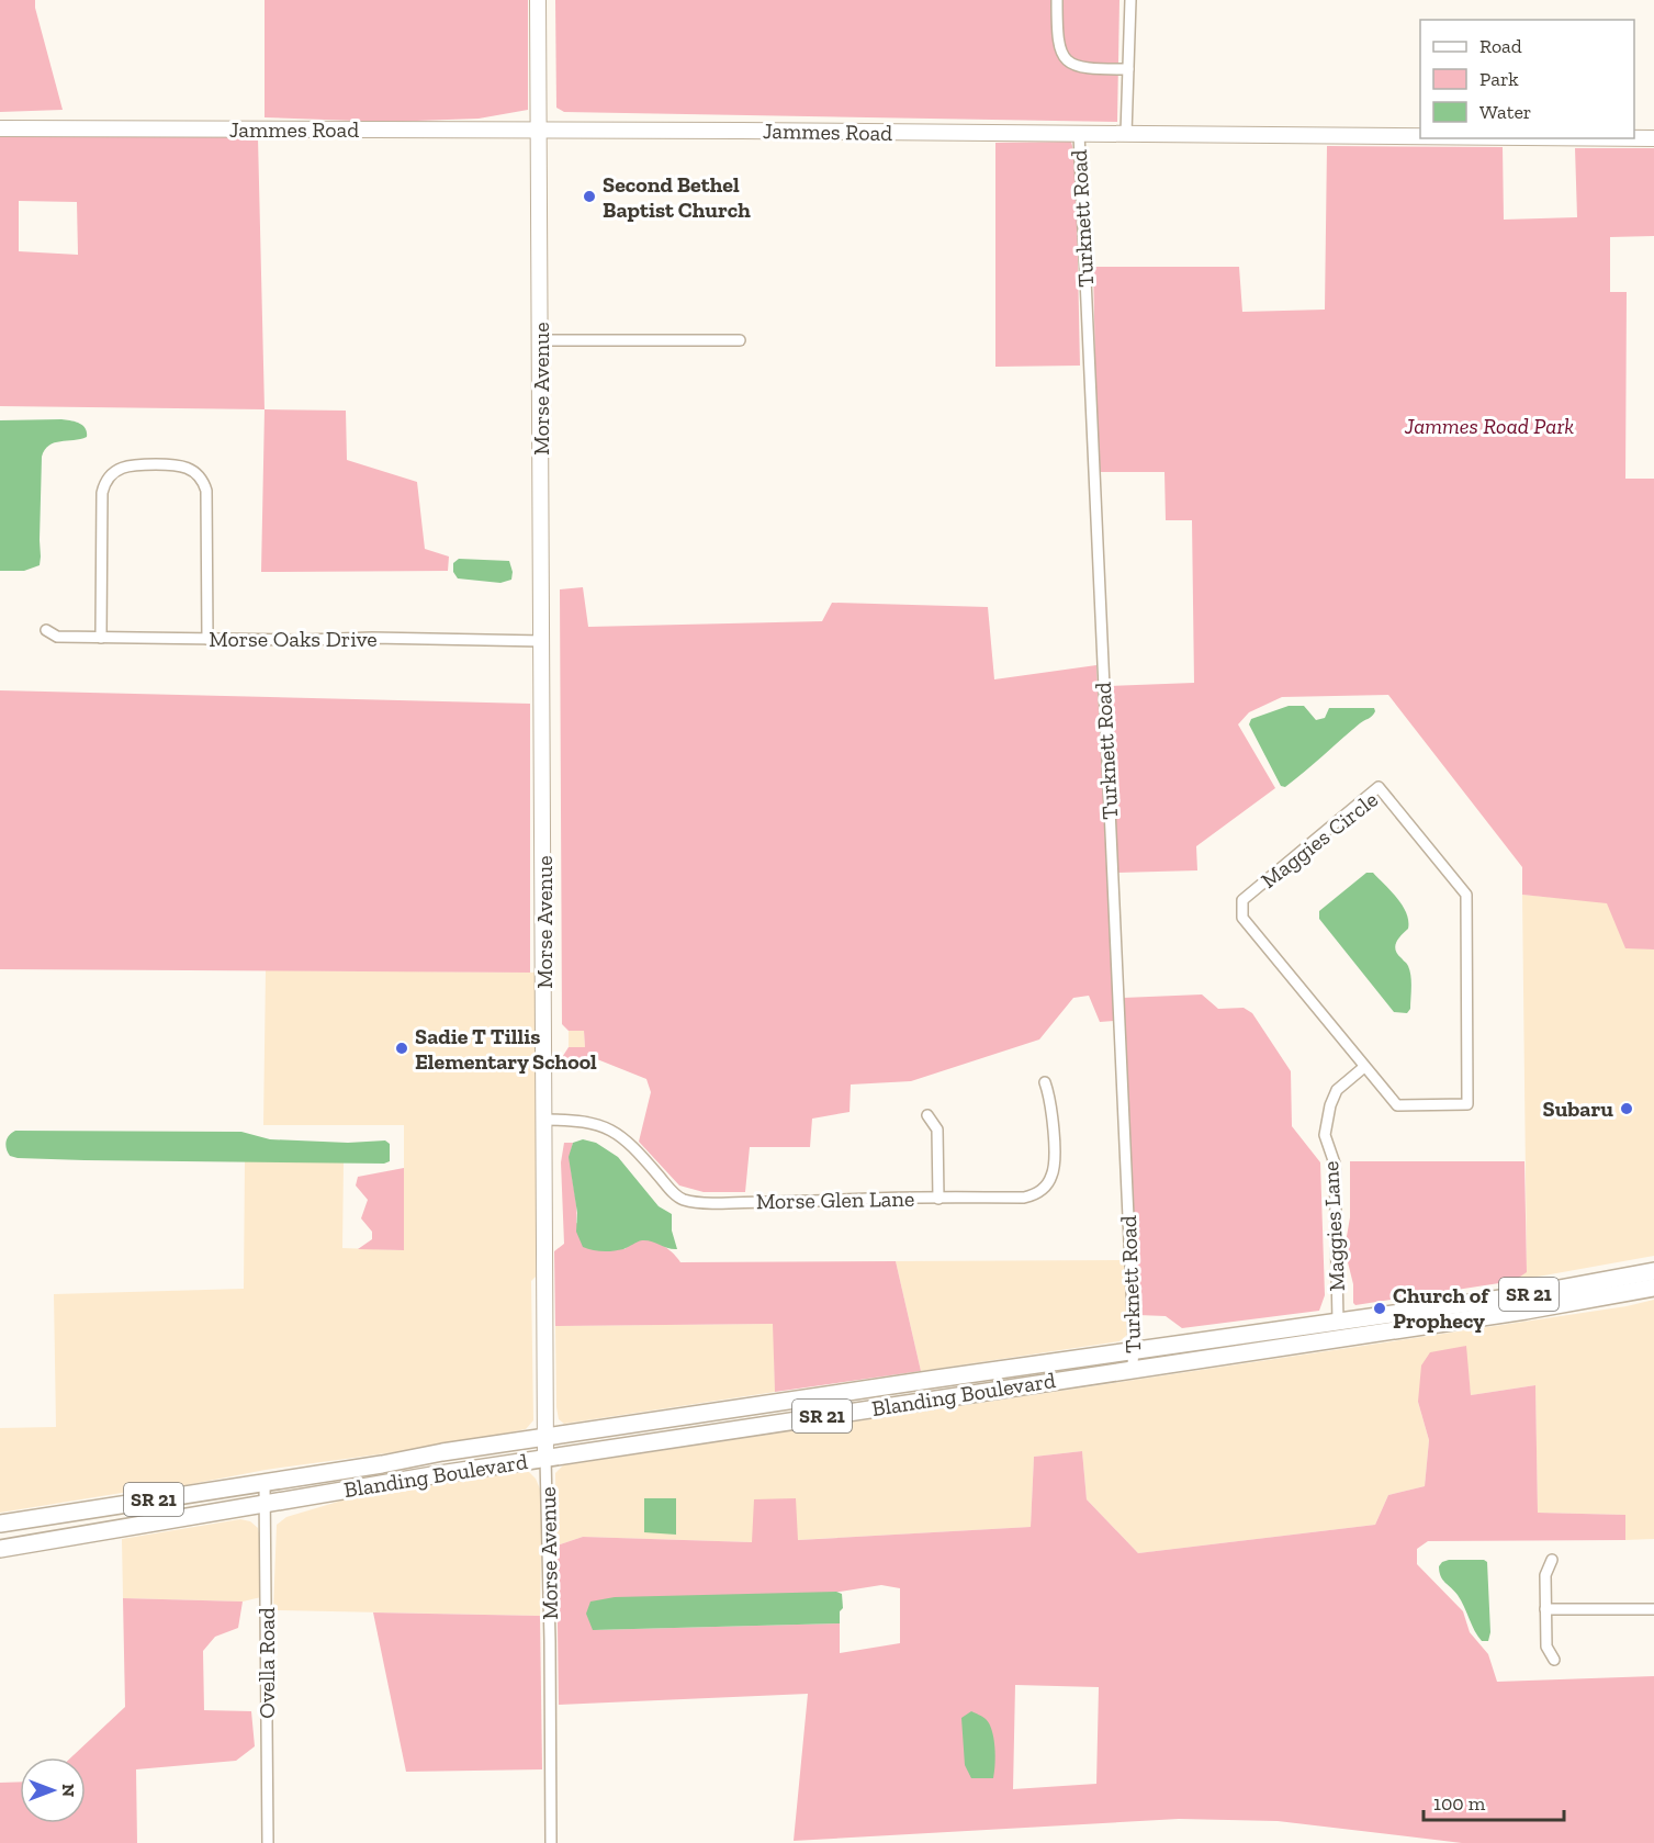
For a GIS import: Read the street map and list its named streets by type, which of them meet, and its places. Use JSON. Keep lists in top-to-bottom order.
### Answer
{
  "streets": {
    "main road": ["SR 21", "Blanding Boulevard"],
    "street": [
      "Jammes Road",
      "Turknett Road",
      "Morse Avenue",
      "Morse Oaks Drive",
      "Maggies Circle",
      "Morse Glen Lane",
      "Maggies Lane",
      "Ovella Road"
    ]
  },
  "crossings": [
    ["Jammes Road", "Turknett Road"],
    ["Jammes Road", "Morse Avenue"],
    ["Turknett Road", "Blanding Boulevard"],
    ["Morse Avenue", "Morse Oaks Drive"],
    ["Morse Avenue", "Morse Glen Lane"],
    ["Morse Avenue", "Blanding Boulevard"],
    ["Maggies Circle", "Maggies Lane"],
    ["Maggies Lane", "Blanding Boulevard"],
    ["Blanding Boulevard", "Ovella Road"]
  ],
  "parks": ["Jammes Road Park"],
  "places": [
    "Second Bethel Baptist Church",
    "Sadie T Tillis Elementary School",
    "Subaru",
    "Church of Prophecy"
  ],
  "legend": ["Road", "Park", "Water"],
  "scale_bar": "100 m",
  "north": "right"
}
